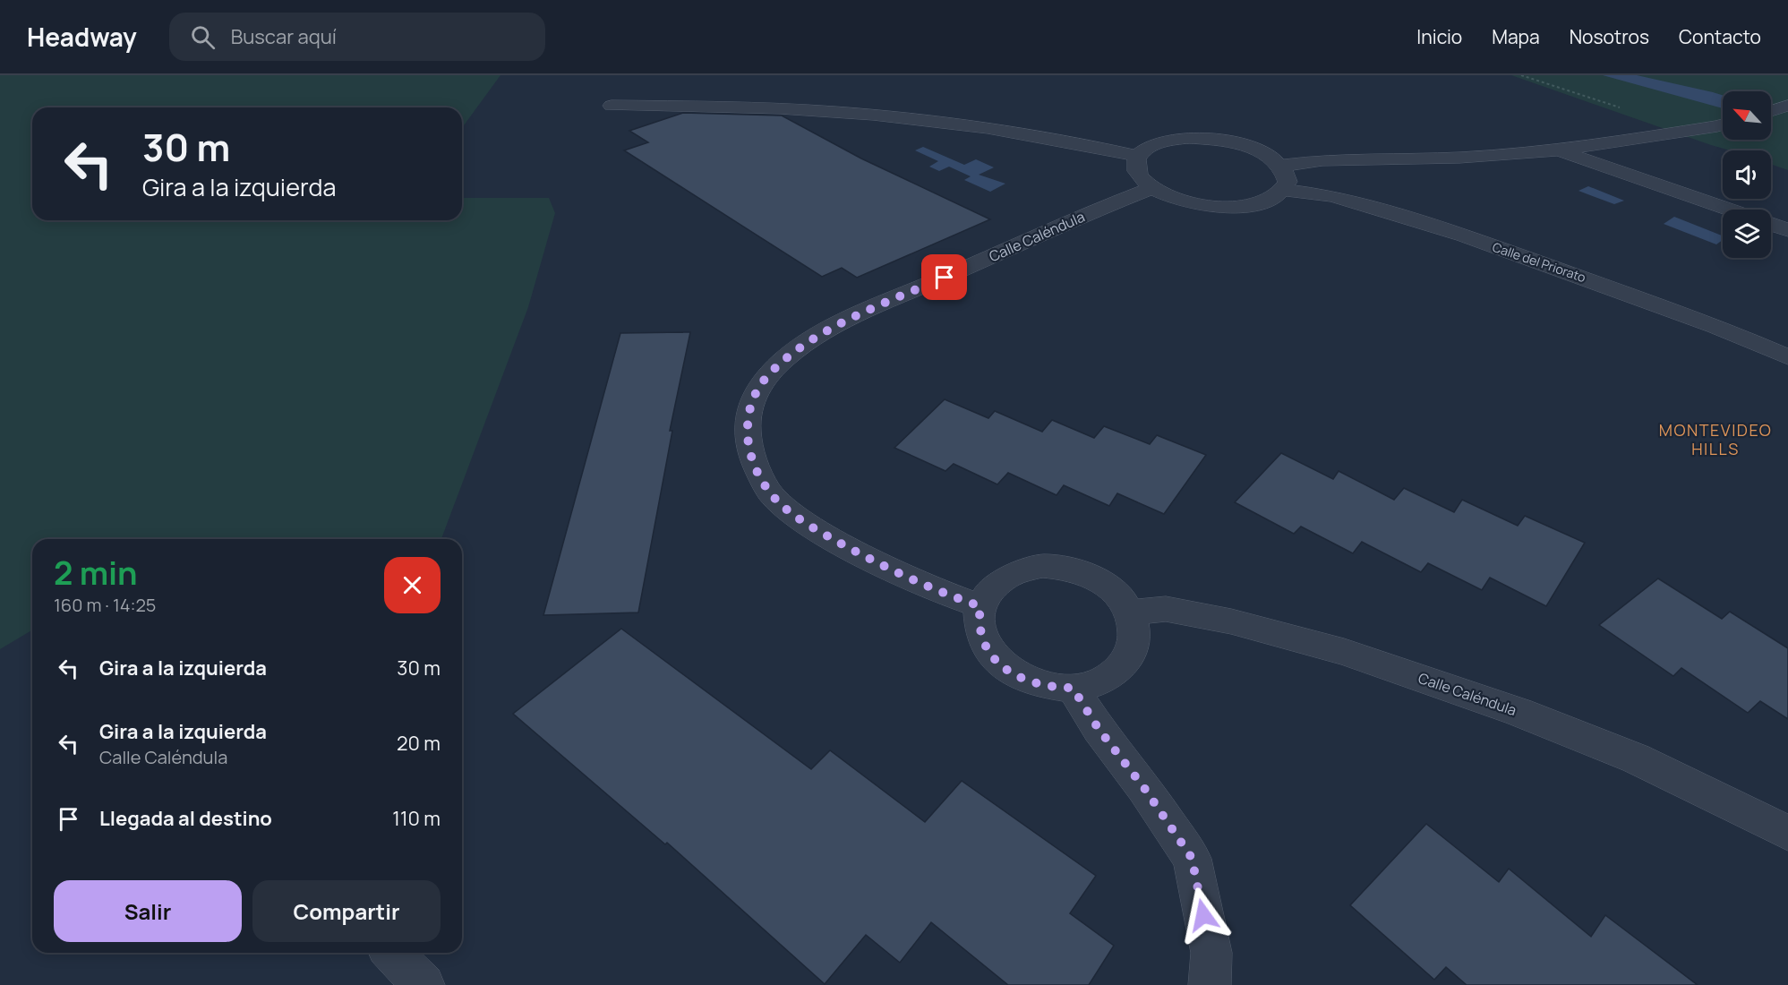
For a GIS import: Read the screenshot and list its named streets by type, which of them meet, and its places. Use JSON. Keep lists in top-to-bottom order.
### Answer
{
  "streets": {
    "street": ["Calle Caléndula", "Calle del Priorato"]
  },
  "districts": ["MONTEVIDEO HILLS"],
  "north": "top left",
  "page": {
    "header": "Headway",
    "search": "Buscar aquí",
    "nav": [
      "Inicio",
      "Mapa",
      "Nosotros",
      "Contacto"
    ],
    "turn": ["30 m", "Gira a la izquierda"],
    "heading": ["2 min", "160 m · 14:25"],
    "list": [
      {
        "name": "Gira a la izquierda",
        "value": "30 m"
      },
      {
        "name": "Gira a la izquierda",
        "note": "Calle Caléndula",
        "value": "20 m"
      },
      {
        "name": "Llegada al destino",
        "value": "110 m"
      }
    ],
    "buttons": ["Salir", "Compartir"]
  }
}
